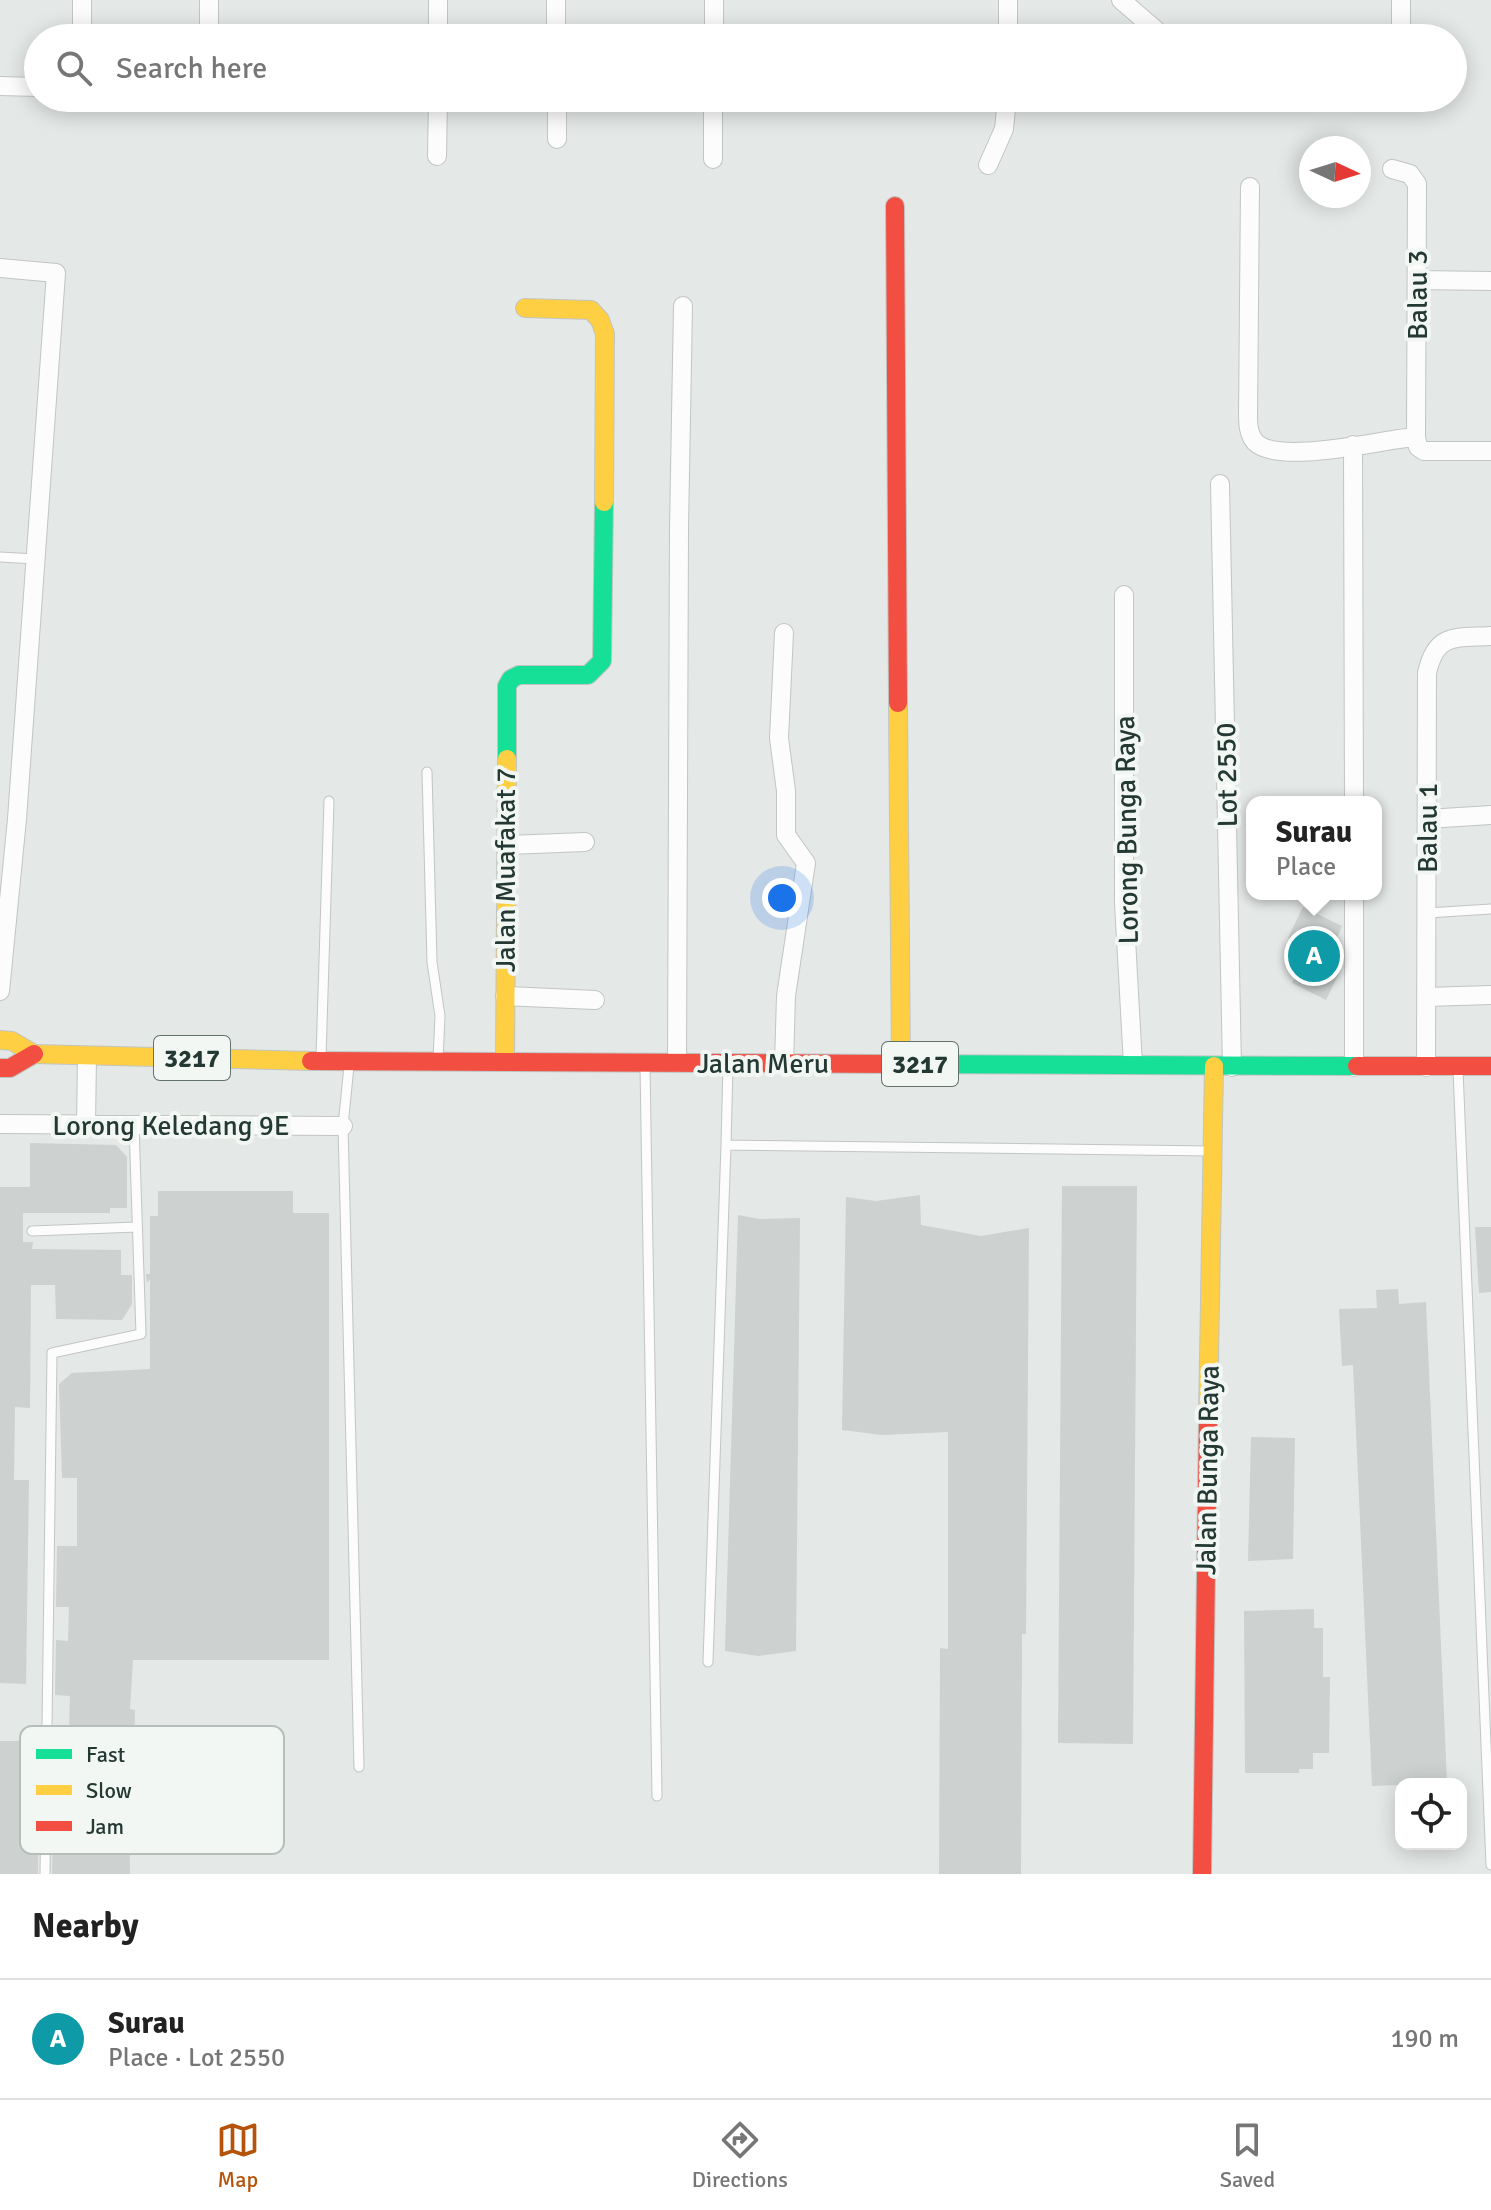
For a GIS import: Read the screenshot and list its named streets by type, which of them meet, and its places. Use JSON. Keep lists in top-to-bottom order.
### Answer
{
  "streets": {
    "street": [
      "Balau 3",
      "Lot 2550",
      "Balau 1",
      "Lorong Bunga Raya",
      "Jalan Muafakat 7",
      "3217",
      "Jalan Meru",
      "Lorong Keledang 9E",
      "Jalan Bunga Raya"
    ]
  },
  "crossings": [
    ["Lot 2550", "Jalan Meru"],
    ["Lot 2550", "Jalan Bunga Raya"],
    ["Balau 1", "Jalan Meru"],
    ["Lorong Bunga Raya", "Jalan Meru"],
    ["Jalan Muafakat 7", "Jalan Meru"],
    ["Jalan Meru", "Jalan Bunga Raya"]
  ],
  "legend": ["Fast", "Slow", "Jam"],
  "north": "right",
  "page": {
    "search": "Search here",
    "popup": ["Surau", "Place"],
    "pins": "A",
    "heading": "Nearby",
    "list": [
      {
        "mark": "A",
        "name": "Surau",
        "note": "Place · Lot 2550",
        "value": "190 m"
      }
    ],
    "nav": ["Map", "Directions", "Saved"]
  }
}
